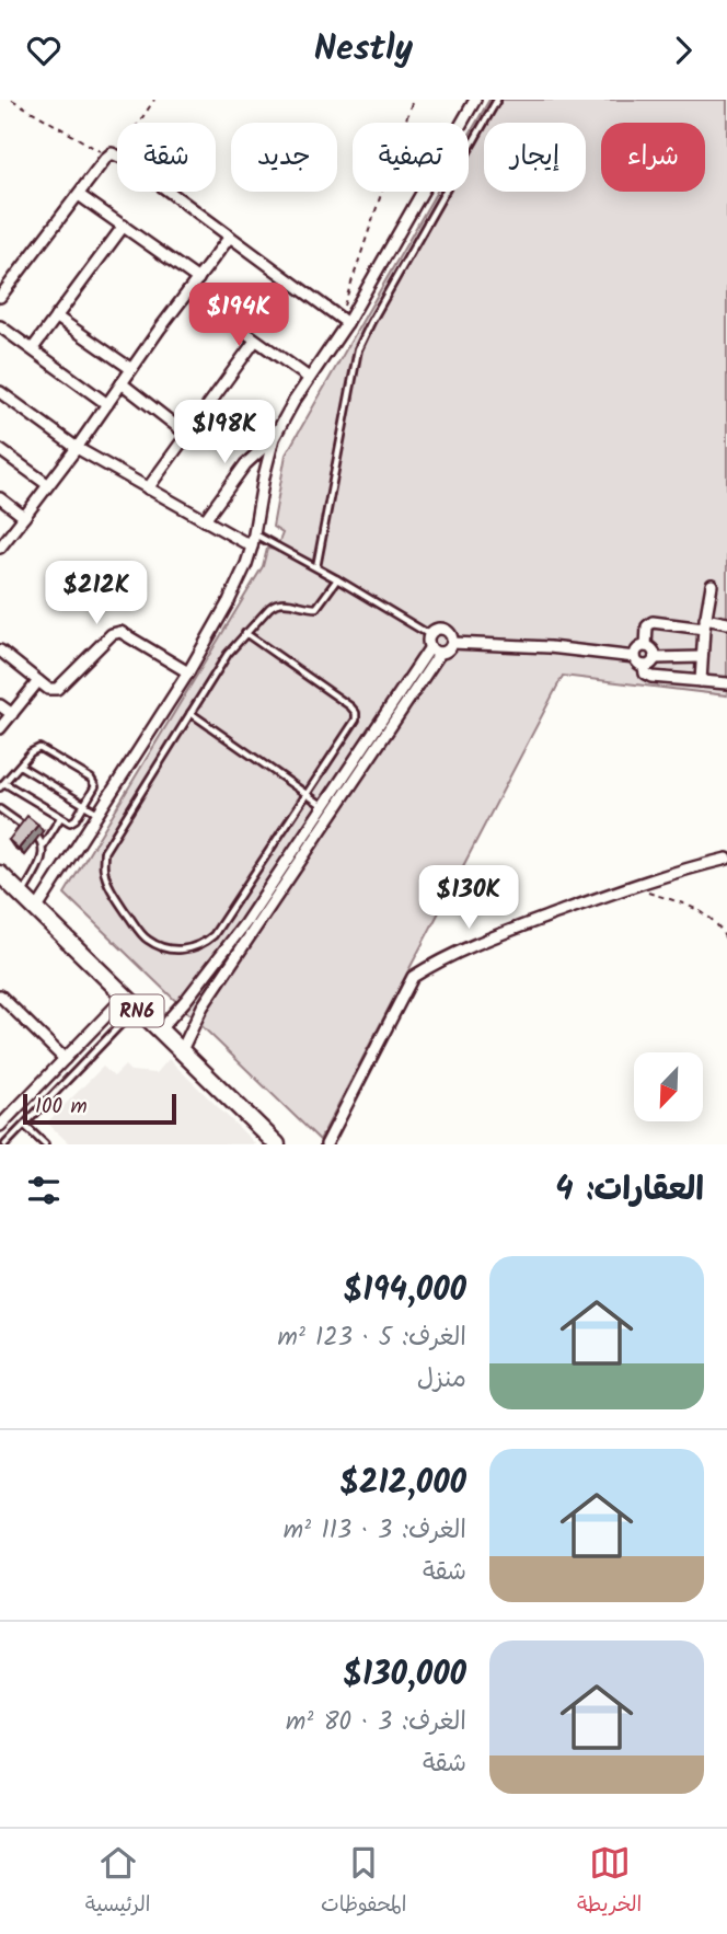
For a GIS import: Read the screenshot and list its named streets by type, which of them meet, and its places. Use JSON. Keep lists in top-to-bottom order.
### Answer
{
  "streets": {
    "main road": ["RN6"]
  },
  "scale_bar": "100 m",
  "north": "bottom left",
  "page": {
    "header": "Nestly",
    "chip": [
      "شراء",
      "إيجار",
      "تصفية",
      "جديد",
      "شقة"
    ],
    "price": [
      "$194K",
      "$198K",
      "$212K",
      "$130K"
    ],
    "scale": "100 m",
    "heading": "العقارات: 4",
    "list": [
      {
        "name": "$194,000",
        "note": "الغرف: 5 · 123 m² · منزل"
      },
      {
        "name": "$212,000",
        "note": "الغرف: 3 · 113 m² · شقة"
      },
      {
        "name": "$130,000",
        "note": "الغرف: 3 · 80 m² · شقة"
      }
    ],
    "tabs": ["الخريطة", "المحفوظات", "الرئيسية"]
  }
}
